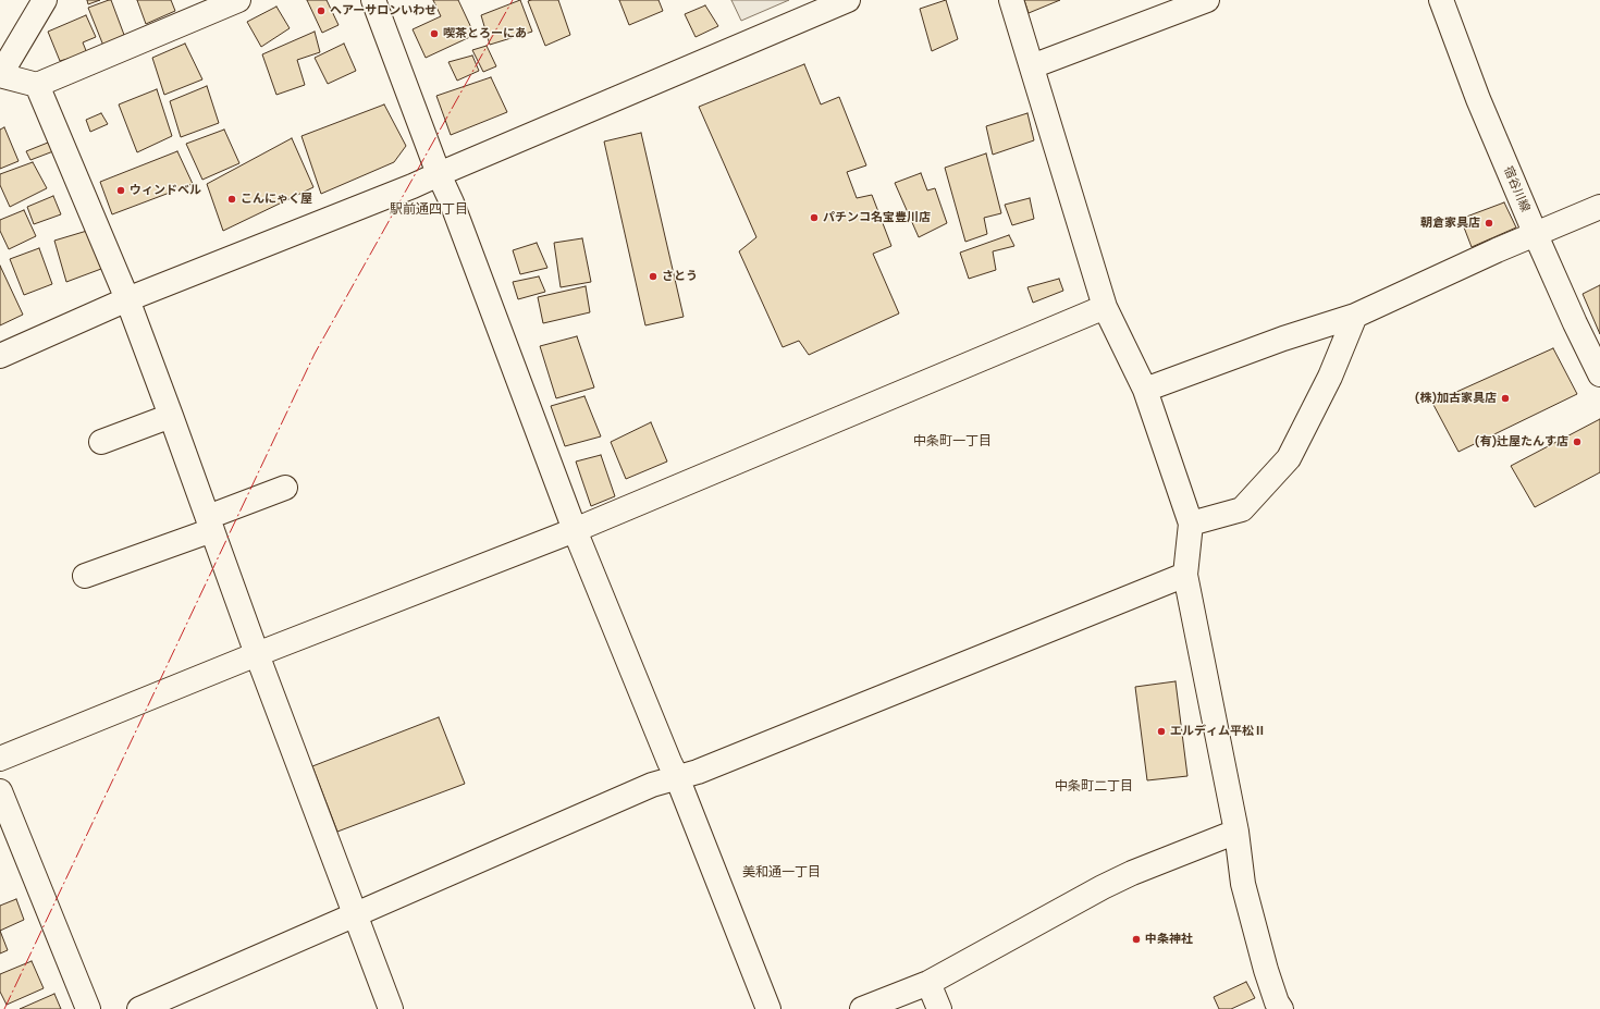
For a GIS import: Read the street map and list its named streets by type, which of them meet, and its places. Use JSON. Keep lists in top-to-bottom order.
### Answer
{
  "streets": {
    "street": ["宿谷川線"]
  },
  "districts": [
    "駅前通四丁目",
    "中条町一丁目",
    "中条町二丁目",
    "美和通一丁目"
  ],
  "places": [
    "ヘアーサロンいわせ",
    "喫茶とろーにあ",
    "ウィンドベル",
    "こんにゃく屋",
    "パチンコ名宝豊川店",
    "朝倉家具店",
    "さとう",
    "(株)加古家具店",
    "(有)辻屋たんす店",
    "エルディム平松Ⅱ",
    "中条神社"
  ]
}
